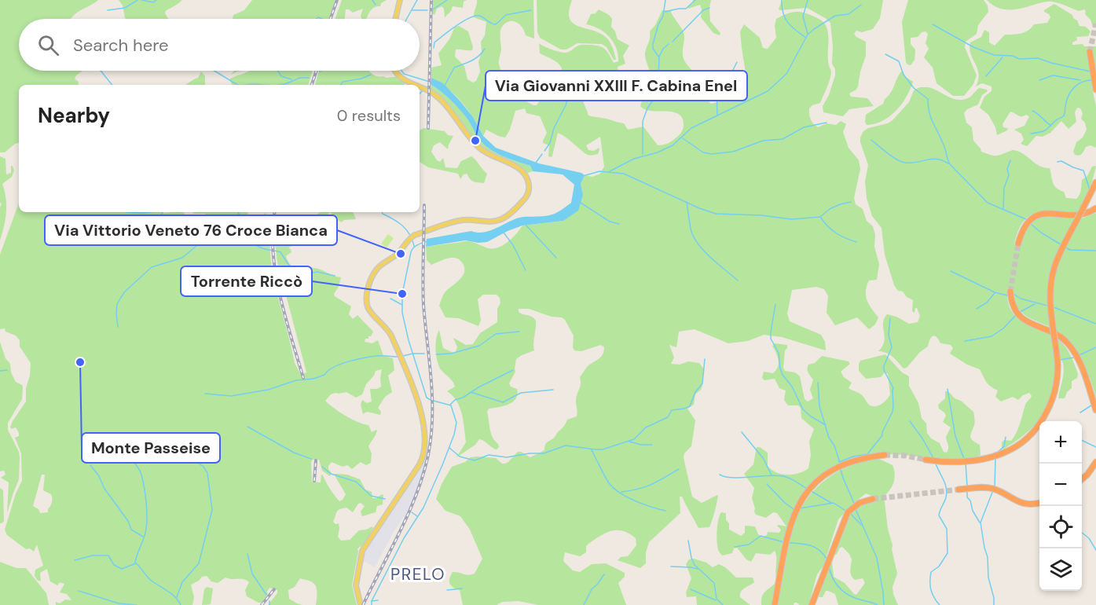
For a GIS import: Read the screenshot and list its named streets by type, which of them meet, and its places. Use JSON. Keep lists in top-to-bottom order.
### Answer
{
  "districts": ["PRELO"],
  "places": [
    "Via Giovanni XXIII F. Cabina Enel",
    "Via Vittorio Veneto 76 Croce Bianca",
    "Torrente Riccò",
    "Monte Passeise"
  ],
  "page": {
    "search": "Search here",
    "heading": ["Nearby", "0 results"],
    "map_buttons": ["+", "−"]
  }
}
